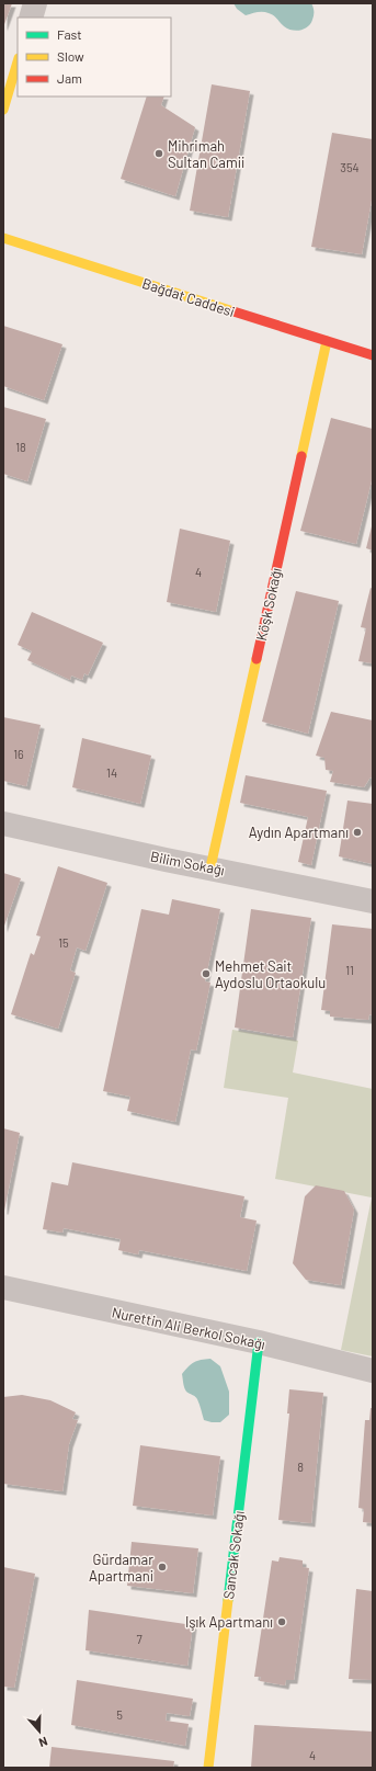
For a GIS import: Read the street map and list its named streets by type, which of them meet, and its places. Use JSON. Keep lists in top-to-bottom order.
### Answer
{
  "streets": {
    "street": [
      "Bağdat Caddesi",
      "Köşk Sokağı",
      "Bilim Sokağı",
      "Nurettin Ali Berkol Sokağı",
      "Sancak Sokağı"
    ]
  },
  "crossings": [
    ["Bağdat Caddesi", "Köşk Sokağı"],
    ["Köşk Sokağı", "Bilim Sokağı"],
    ["Nurettin Ali Berkol Sokağı", "Sancak Sokağı"]
  ],
  "places": [
    "Mihrimah Sultan Camii",
    "Aydın Apartmanı",
    "Mehmet Sait Aydoslu Ortaokulu",
    "Gürdamar Apartmani",
    "Işık Apartmanı"
  ],
  "house_numbers": [
    "354",
    "18",
    "4",
    "16",
    "14",
    "15",
    "11",
    "8",
    "7",
    "5",
    "4"
  ],
  "legend": ["Fast", "Slow", "Jam"],
  "north": "bottom"
}
